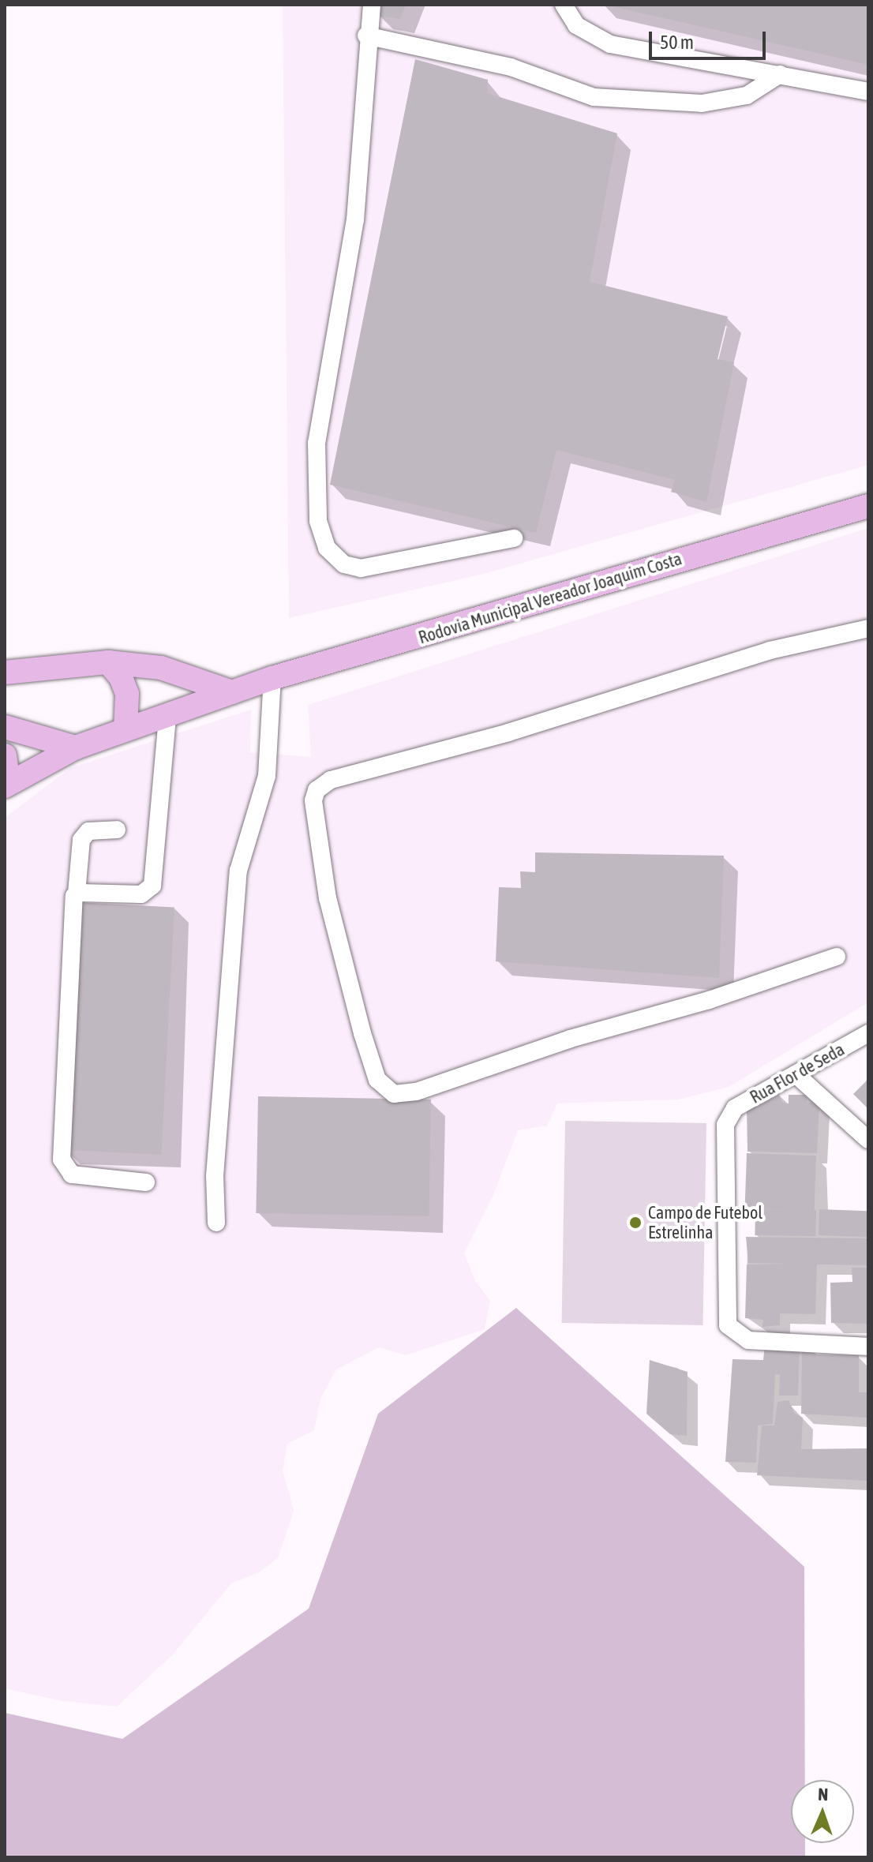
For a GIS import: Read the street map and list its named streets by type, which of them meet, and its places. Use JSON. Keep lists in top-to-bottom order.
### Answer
{
  "streets": {
    "main road": ["Rodovia Municipal Vereador Joaquim Costa"],
    "street": ["Rua Flor de Seda"]
  },
  "places": ["Campo de Futebol Estrelinha"],
  "scale_bar": "50 m",
  "north": "top"
}
